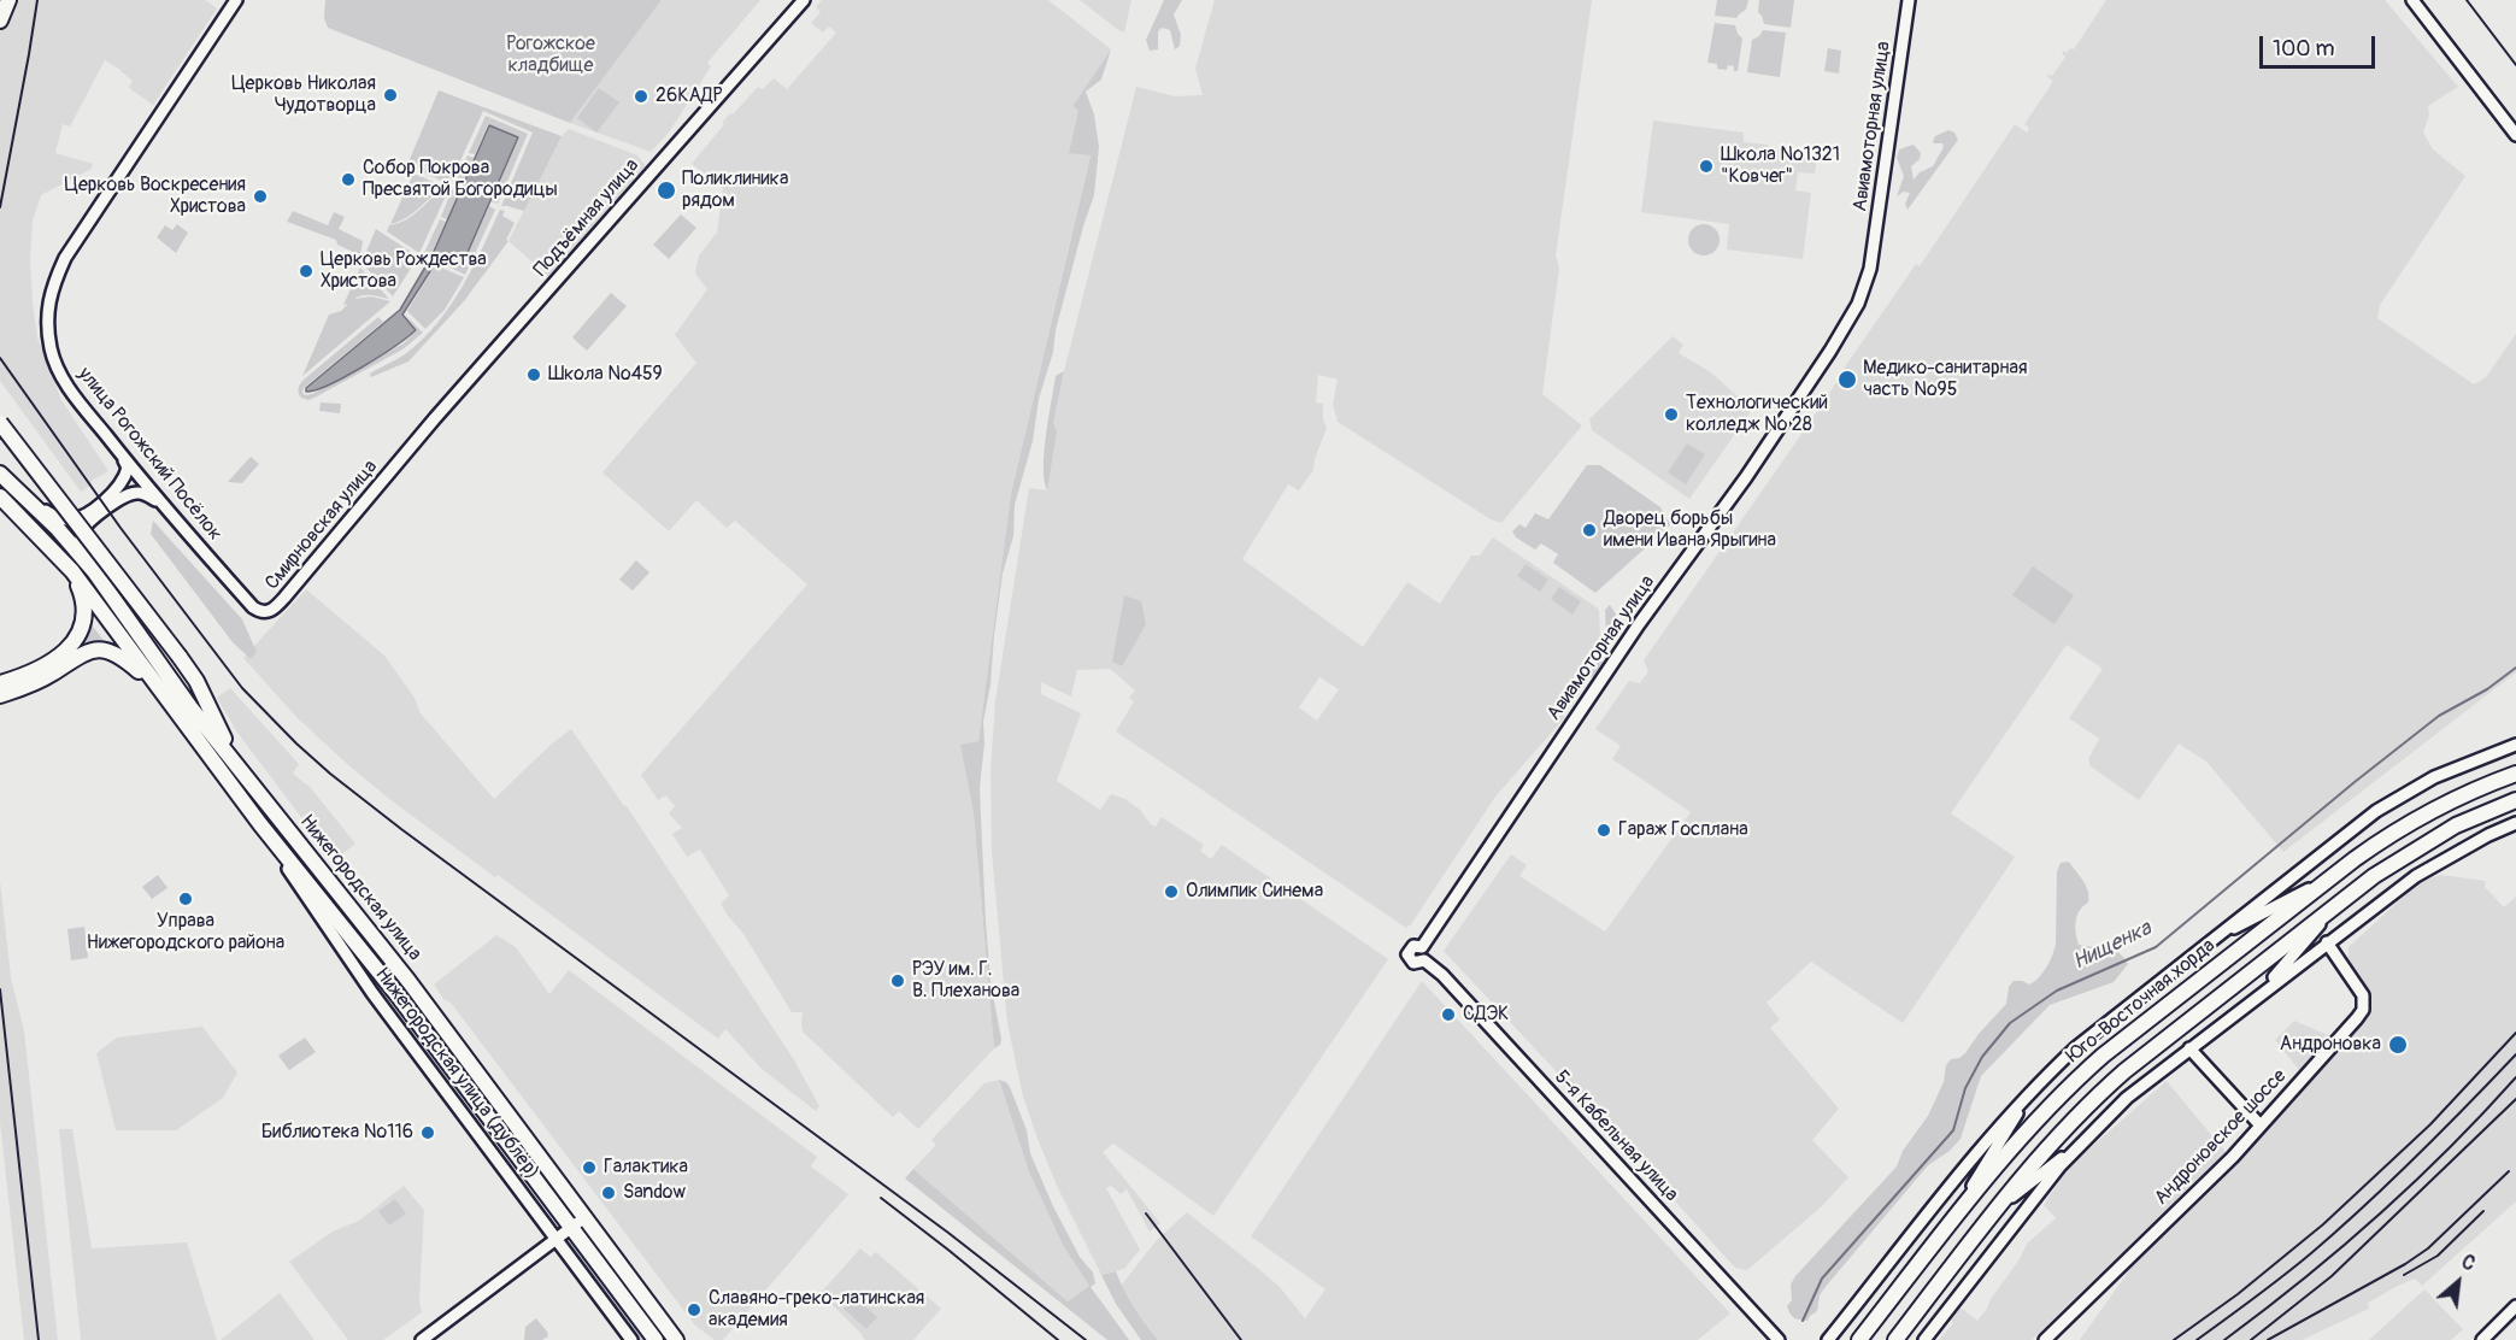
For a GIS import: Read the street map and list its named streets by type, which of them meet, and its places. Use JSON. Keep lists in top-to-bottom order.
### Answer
{
  "streets": {
    "main road": ["Нижегородская улица", "Юго-Восточная хорда"],
    "street": [
      "Авиамоторная улица",
      "Подъёмная улица",
      "улица Рогожский Посёлок",
      "Смирновская улица",
      "Нижегородская улица (дублёр)",
      "5-я Кабельная улица",
      "Андроновское шоссе"
    ]
  },
  "crossings": [
    ["Авиамоторная улица", "5-я Кабельная улица"],
    ["Подъёмная улица", "Смирновская улица"],
    ["улица Рогожский Посёлок", "Смирновская улица"],
    ["Нижегородская улица", "Нижегородская улица (дублёр)"]
  ],
  "water": ["Нищенка"],
  "parks": ["Рогожское кладбище"],
  "places": [
    "Церковь Николая Чудотворца",
    "26КАДР",
    "Школа №1321 \"Ковчег\"",
    "Собор Покрова Пресвятой Богородицы",
    "Поликлиника рядом",
    "Церковь Воскресения Христова",
    "Церковь Рождества Христова",
    "Школа №459",
    "Медико-санитарная часть №95",
    "Технологический колледж № 28",
    "Дворец борьбы имени Ивана Ярыгина",
    "Гараж Госплана",
    "Олимпик Синема",
    "Управа Нижегородского района",
    "РЭУ им. Г. В. Плеханова",
    "СДЭК",
    "Андроновка",
    "Библиотека №116",
    "Галактика",
    "Sandow",
    "Славяно-греко-латинская академия"
  ],
  "scale_bar": "100 m",
  "north": "top right"
}
